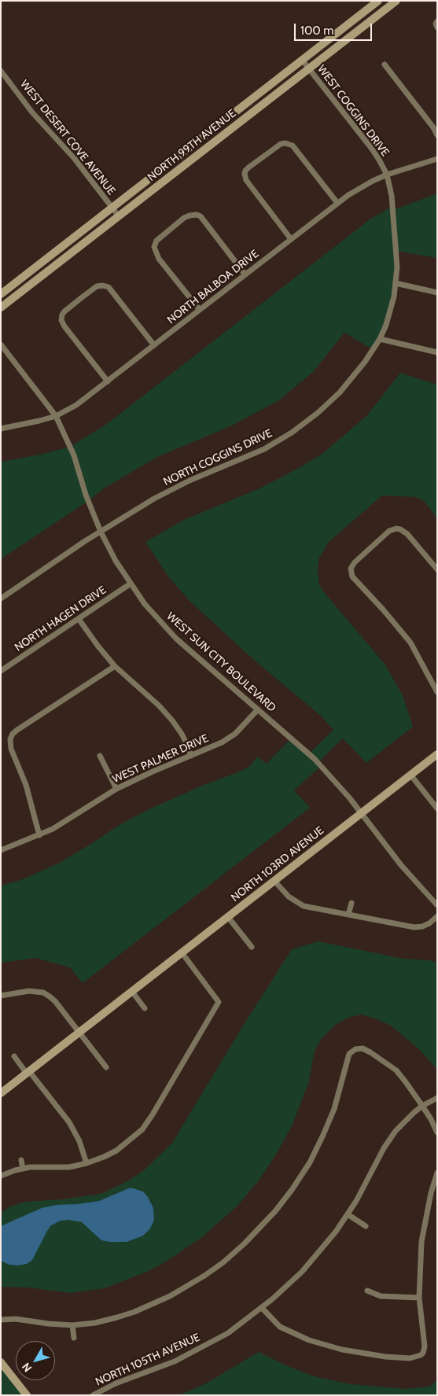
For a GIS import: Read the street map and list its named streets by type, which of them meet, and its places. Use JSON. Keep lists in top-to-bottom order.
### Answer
{
  "streets": {
    "main road": ["NORTH 99TH AVENUE", "NORTH 103RD AVENUE"],
    "street": [
      "WEST COGGINS DRIVE",
      "WEST DESERT COVE AVENUE",
      "NORTH BALBOA DRIVE",
      "NORTH COGGINS DRIVE",
      "NORTH HAGEN DRIVE",
      "WEST SUN CITY BOULEVARD",
      "WEST PALMER DRIVE",
      "NORTH 105TH AVENUE"
    ]
  },
  "crossings": [
    ["WEST COGGINS DRIVE", "NORTH 99TH AVENUE"],
    ["WEST COGGINS DRIVE", "NORTH BALBOA DRIVE"],
    ["WEST COGGINS DRIVE", "NORTH COGGINS DRIVE"],
    ["WEST DESERT COVE AVENUE", "NORTH 99TH AVENUE"],
    ["NORTH BALBOA DRIVE", "NORTH COGGINS DRIVE"],
    ["NORTH BALBOA DRIVE", "WEST SUN CITY BOULEVARD"],
    ["NORTH COGGINS DRIVE", "WEST SUN CITY BOULEVARD"],
    ["NORTH HAGEN DRIVE", "WEST SUN CITY BOULEVARD"],
    ["WEST SUN CITY BOULEVARD", "WEST PALMER DRIVE"],
    ["WEST SUN CITY BOULEVARD", "NORTH 103RD AVENUE"]
  ],
  "scale_bar": "100 m",
  "north": "bottom left"
}
